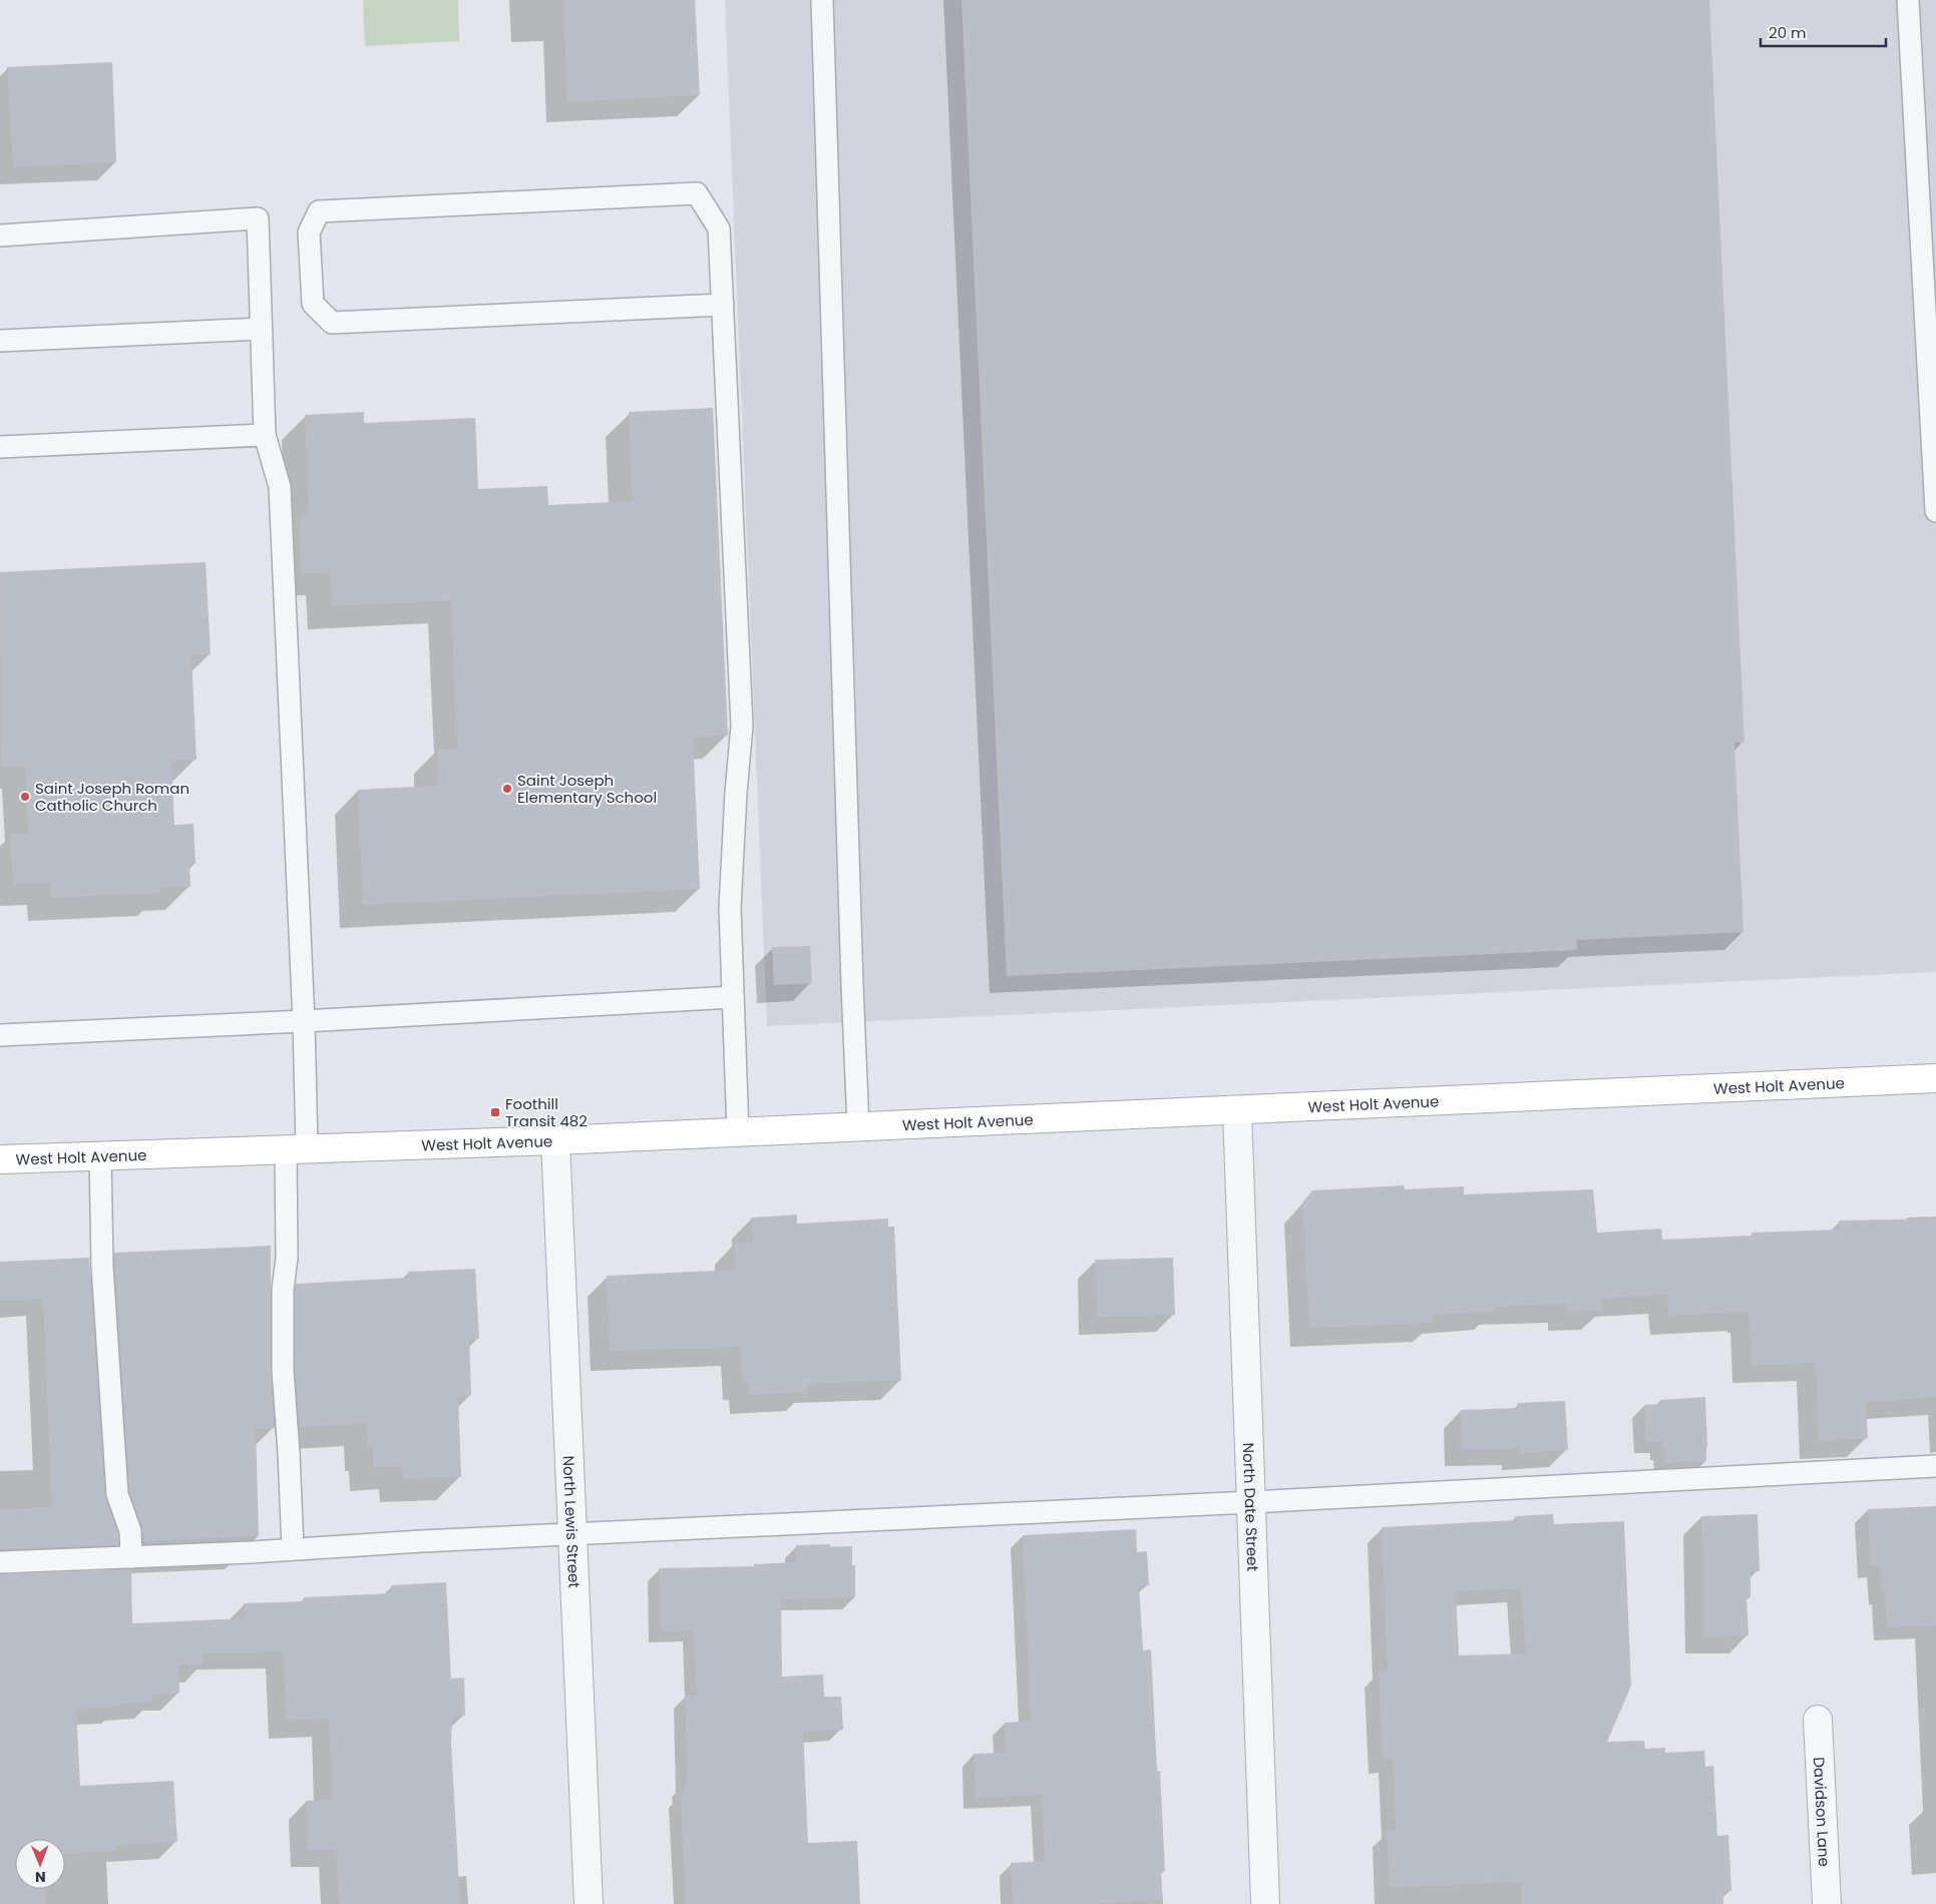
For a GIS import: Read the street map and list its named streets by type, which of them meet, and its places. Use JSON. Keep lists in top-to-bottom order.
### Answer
{
  "streets": {
    "main road": ["West Holt Avenue"],
    "street": ["North Date Street", "North Lewis Street", "Davidson Lane"]
  },
  "crossings": [
    ["West Holt Avenue", "North Date Street"],
    ["West Holt Avenue", "North Lewis Street"]
  ],
  "places": {
    "other": ["Saint Joseph Elementary School", "Saint Joseph Roman Catholic Church"],
    "transit": ["Foothill Transit 482"]
  },
  "scale_bar": "20 m",
  "north": "bottom"
}
